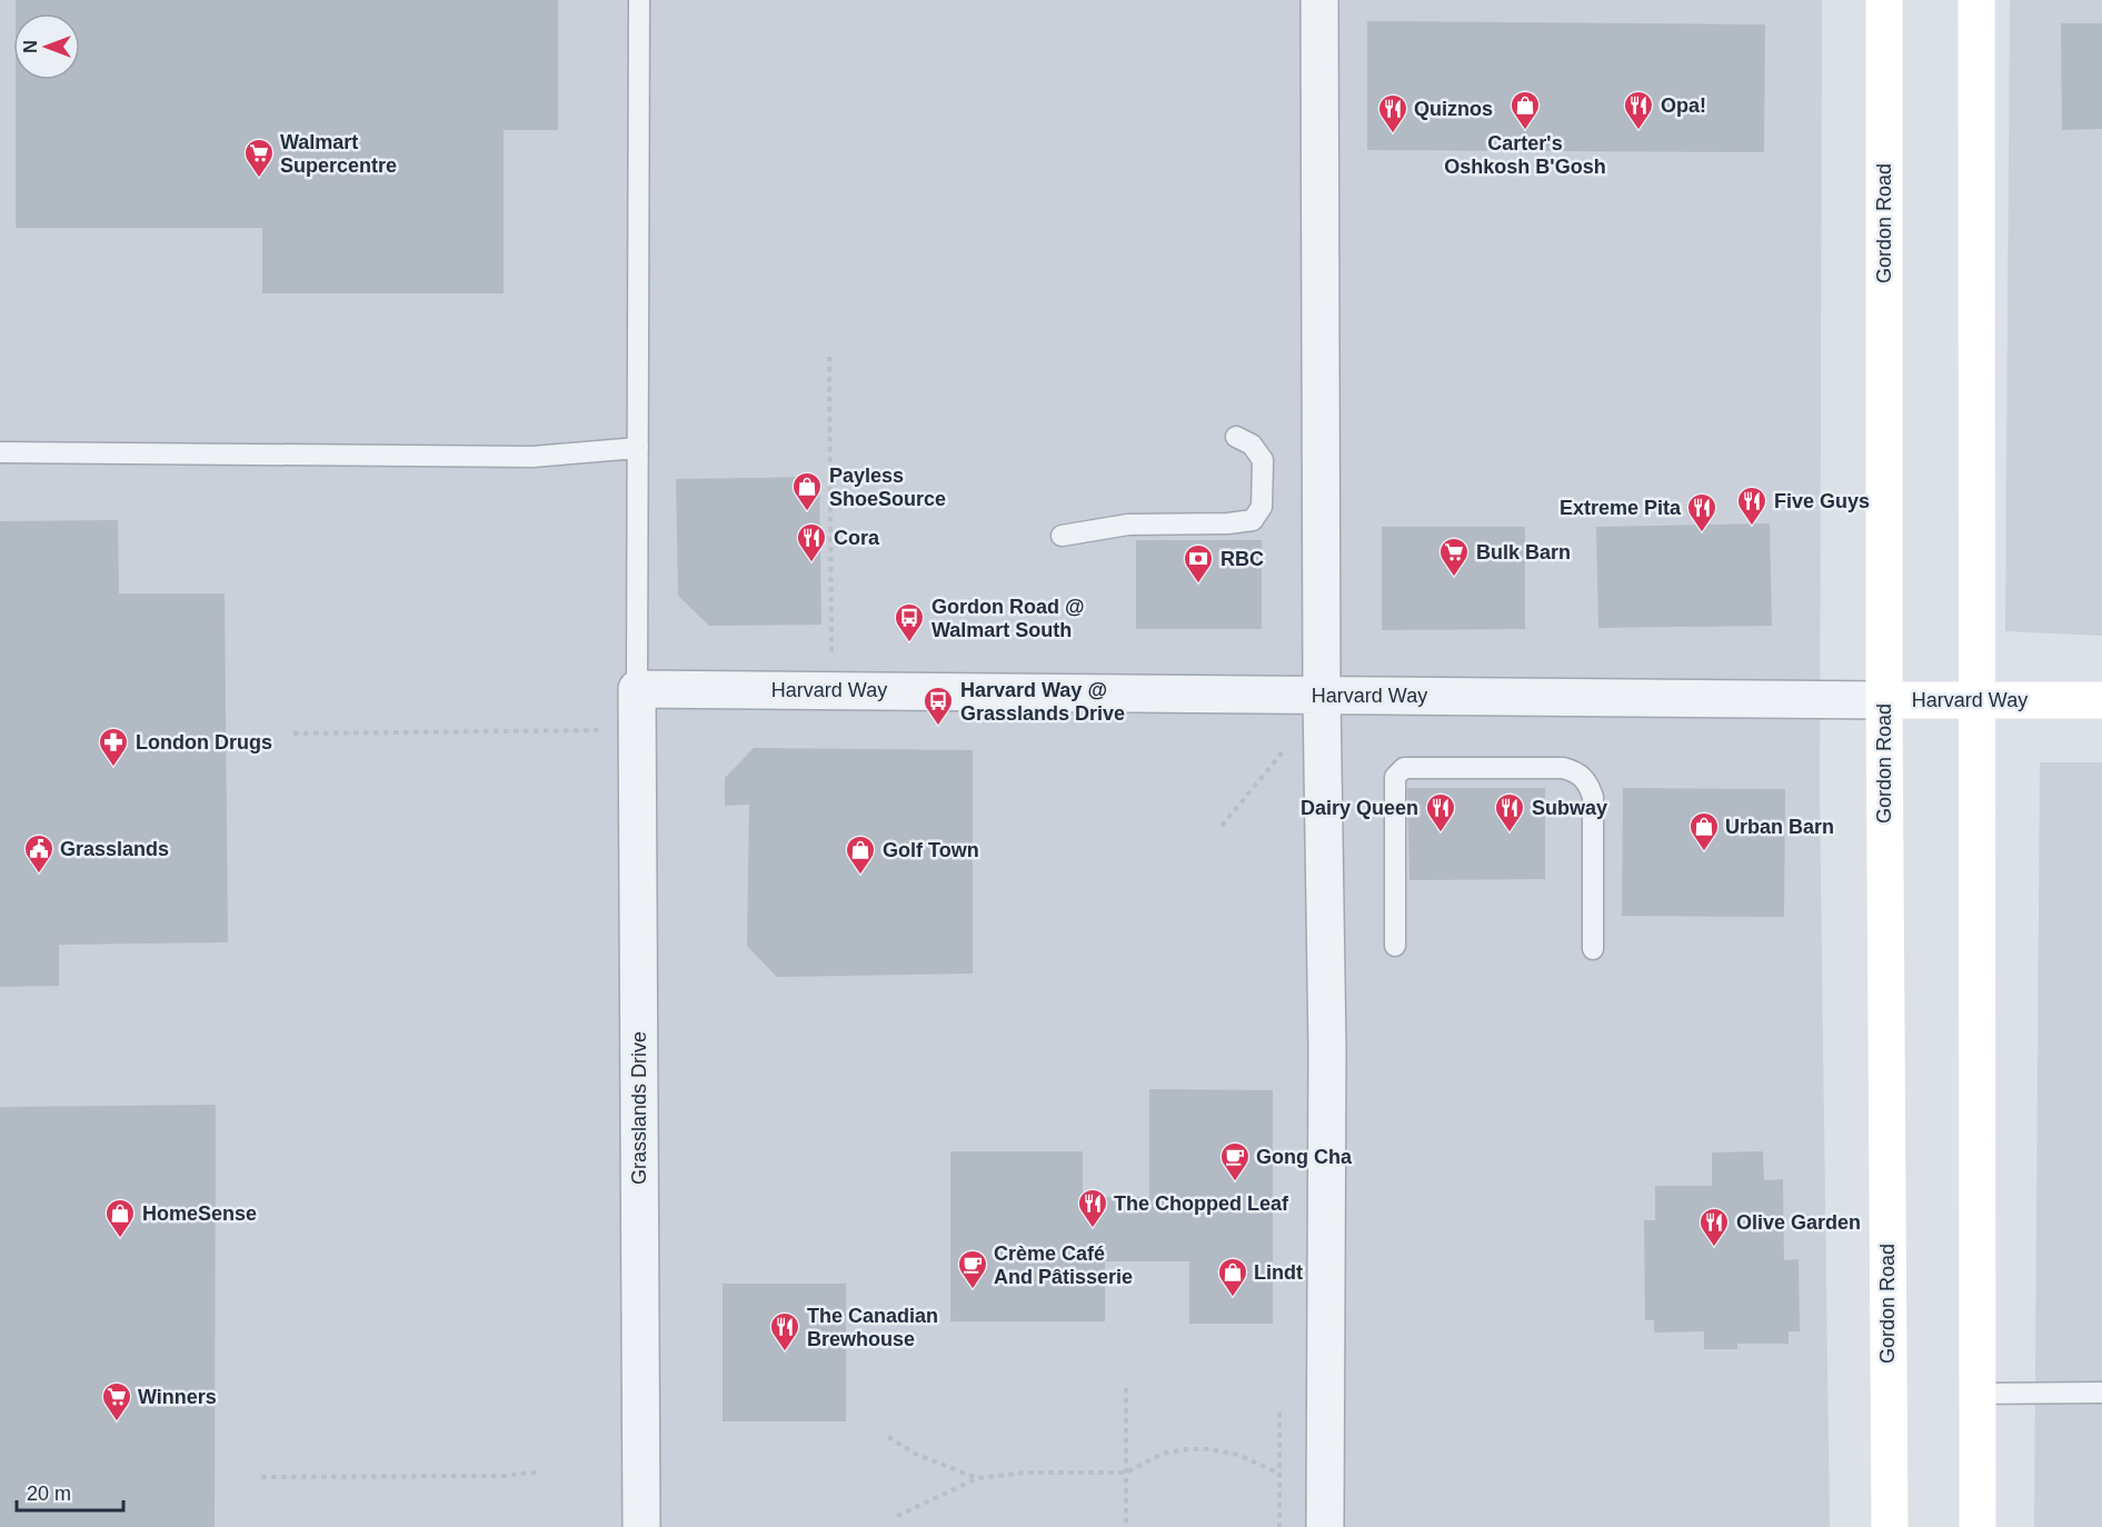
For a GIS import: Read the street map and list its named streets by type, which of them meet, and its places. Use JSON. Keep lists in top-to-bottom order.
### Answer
{
  "streets": {
    "main road": ["Gordon Road", "Harvard Way"],
    "street": ["Grasslands Drive"]
  },
  "crossings": [
    ["Gordon Road", "Harvard Way"],
    ["Harvard Way", "Grasslands Drive"]
  ],
  "places": {
    "shop": [
      "Carter's Oshkosh B'Gosh",
      "Payless ShoeSource",
      "Urban Barn",
      "Golf Town",
      "HomeSense",
      "Lindt"
    ],
    "restaurant": [
      "Opa!",
      "Quiznos",
      "Five Guys",
      "Extreme Pita",
      "Cora",
      "Dairy Queen",
      "Subway",
      "The Chopped Leaf",
      "Olive Garden",
      "The Canadian Brewhouse"
    ],
    "supermarket": ["Walmart Supercentre", "Bulk Barn", "Winners"],
    "bank": ["RBC"],
    "bus stop": ["Gordon Road @ Walmart South", "Harvard Way @ Grasslands Drive"],
    "pharmacy": ["London Drugs"],
    "public building": ["Grasslands"],
    "cafe": ["Gong Cha", "Crème Café And Pâtisserie"]
  },
  "scale_bar": "20 m",
  "north": "left"
}
